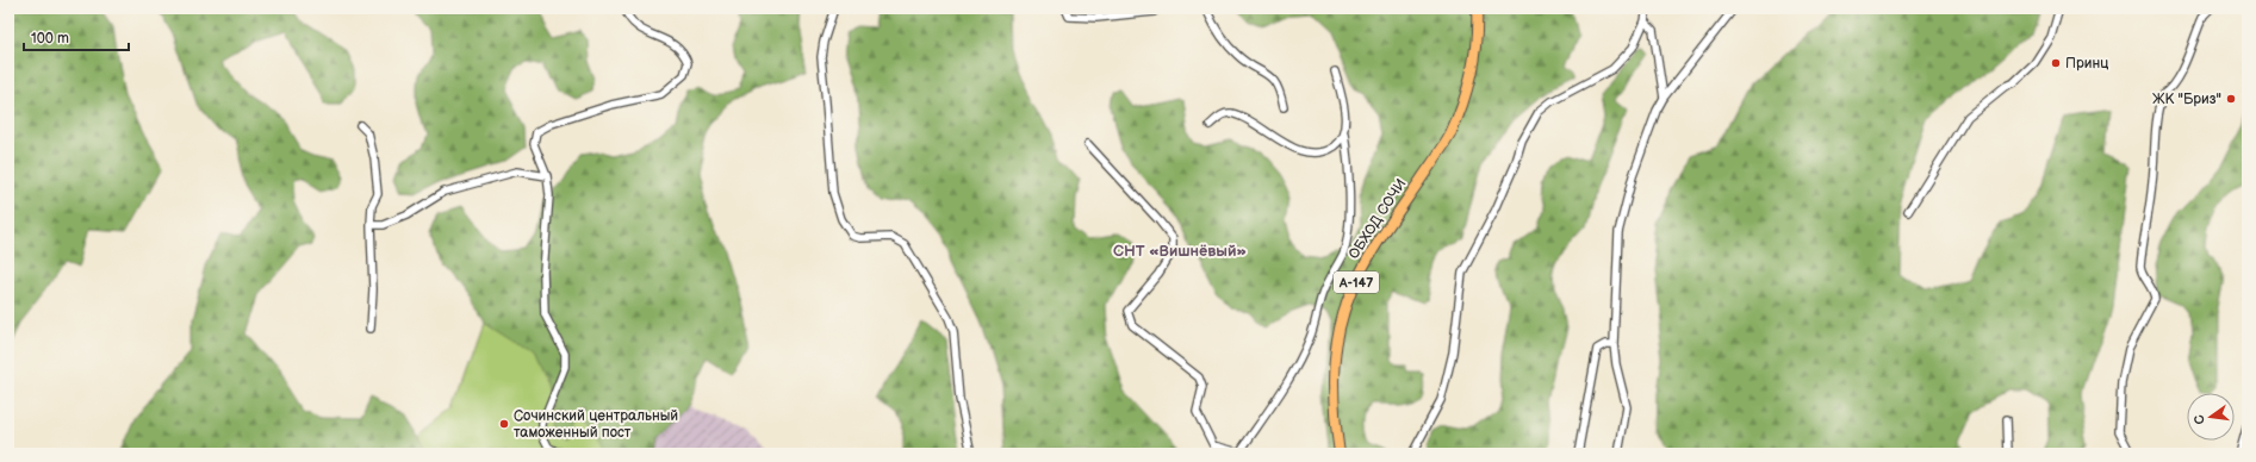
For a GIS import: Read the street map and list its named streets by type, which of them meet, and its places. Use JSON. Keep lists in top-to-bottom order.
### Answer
{
  "streets": {
    "highway": ["ОБХОД СОЧИ", "А-147"]
  },
  "districts": ["СНТ «Вишнёвый»"],
  "places": ["Принц", "ЖК \"Бриз\"", "Сочинский центральный таможенный пост"],
  "scale_bar": "100 m",
  "north": "left"
}
